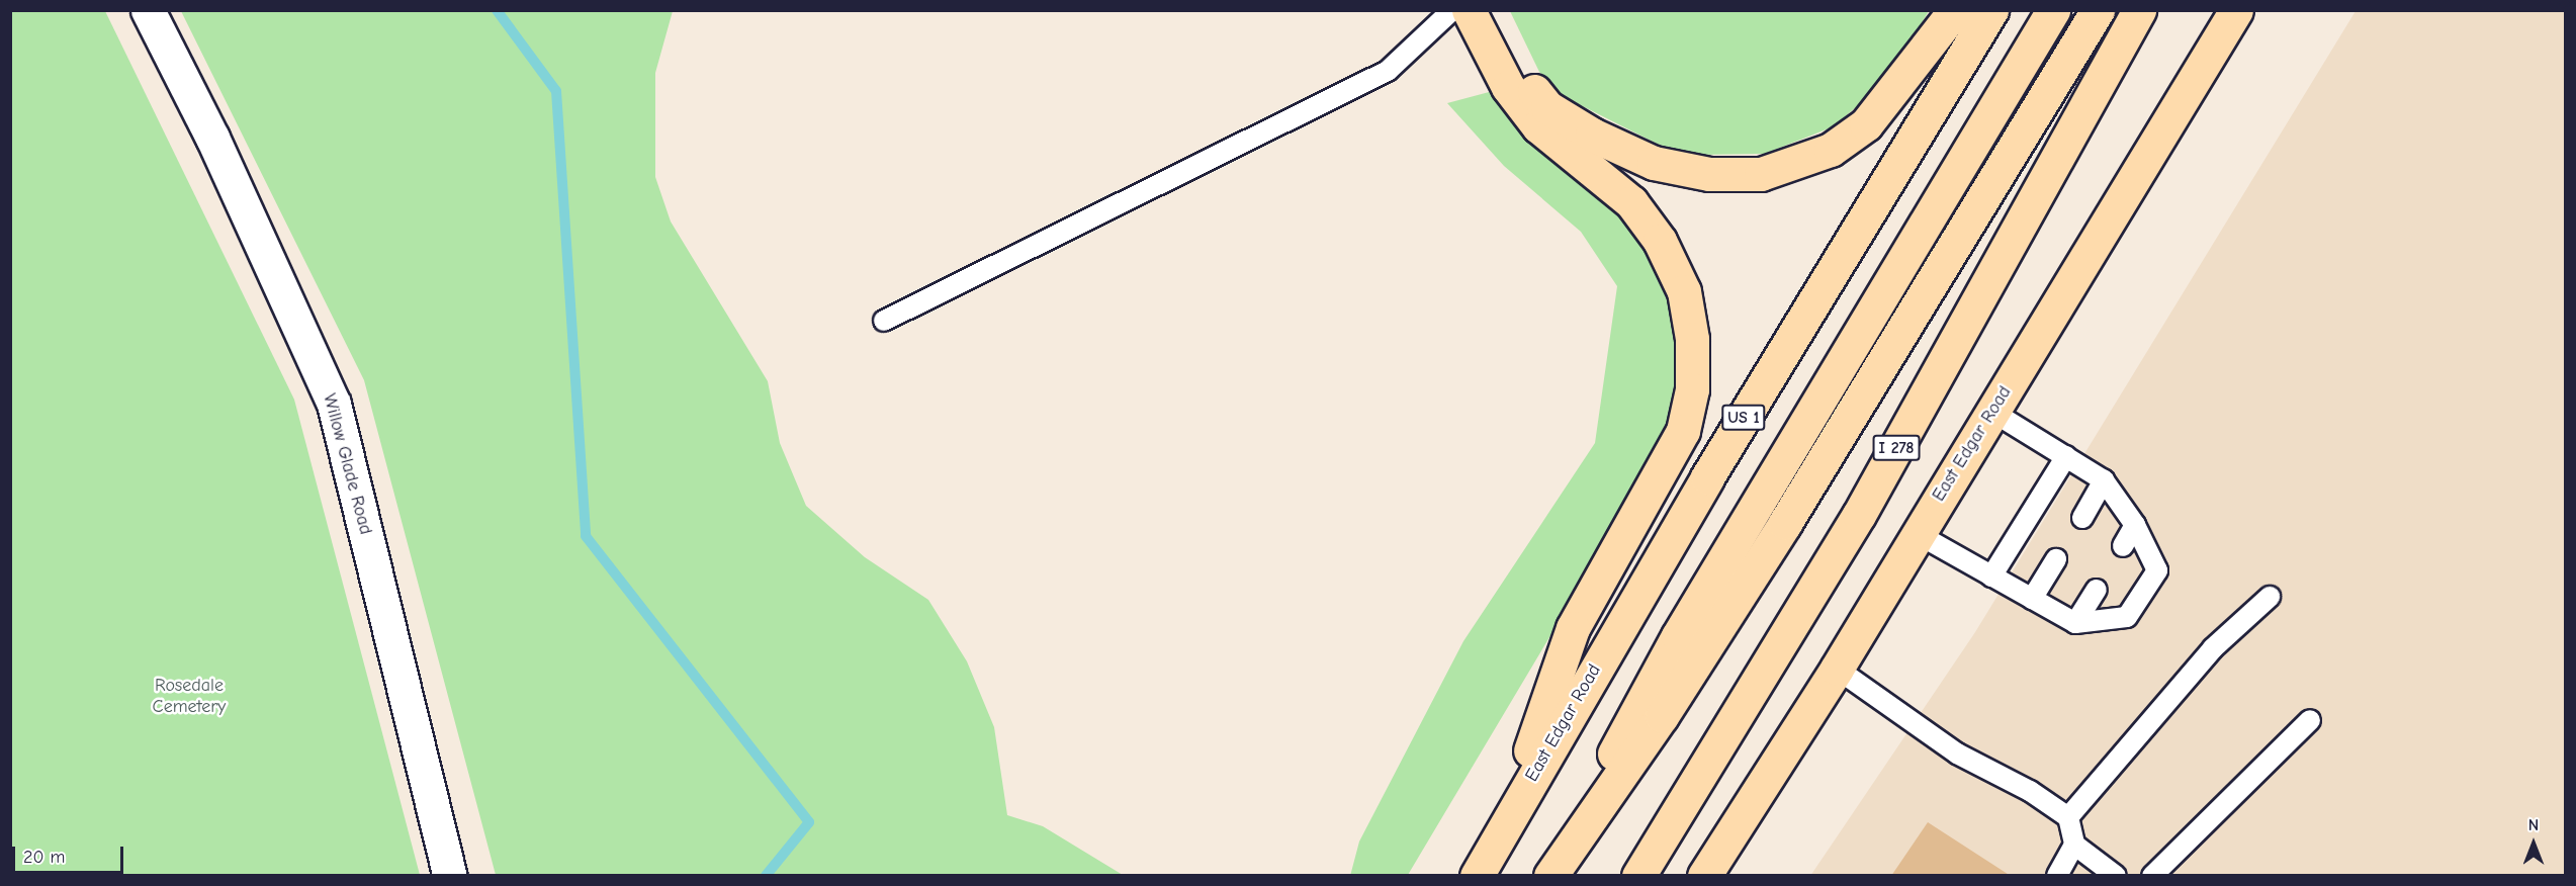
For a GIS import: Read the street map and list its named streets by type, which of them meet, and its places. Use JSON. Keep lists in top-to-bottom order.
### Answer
{
  "streets": {
    "highway": ["US 1", "East Edgar Road", "I 278"],
    "street": ["Willow Glade Road"]
  },
  "parks": ["Rosedale Cemetery"],
  "scale_bar": "20 m",
  "north": "top"
}
